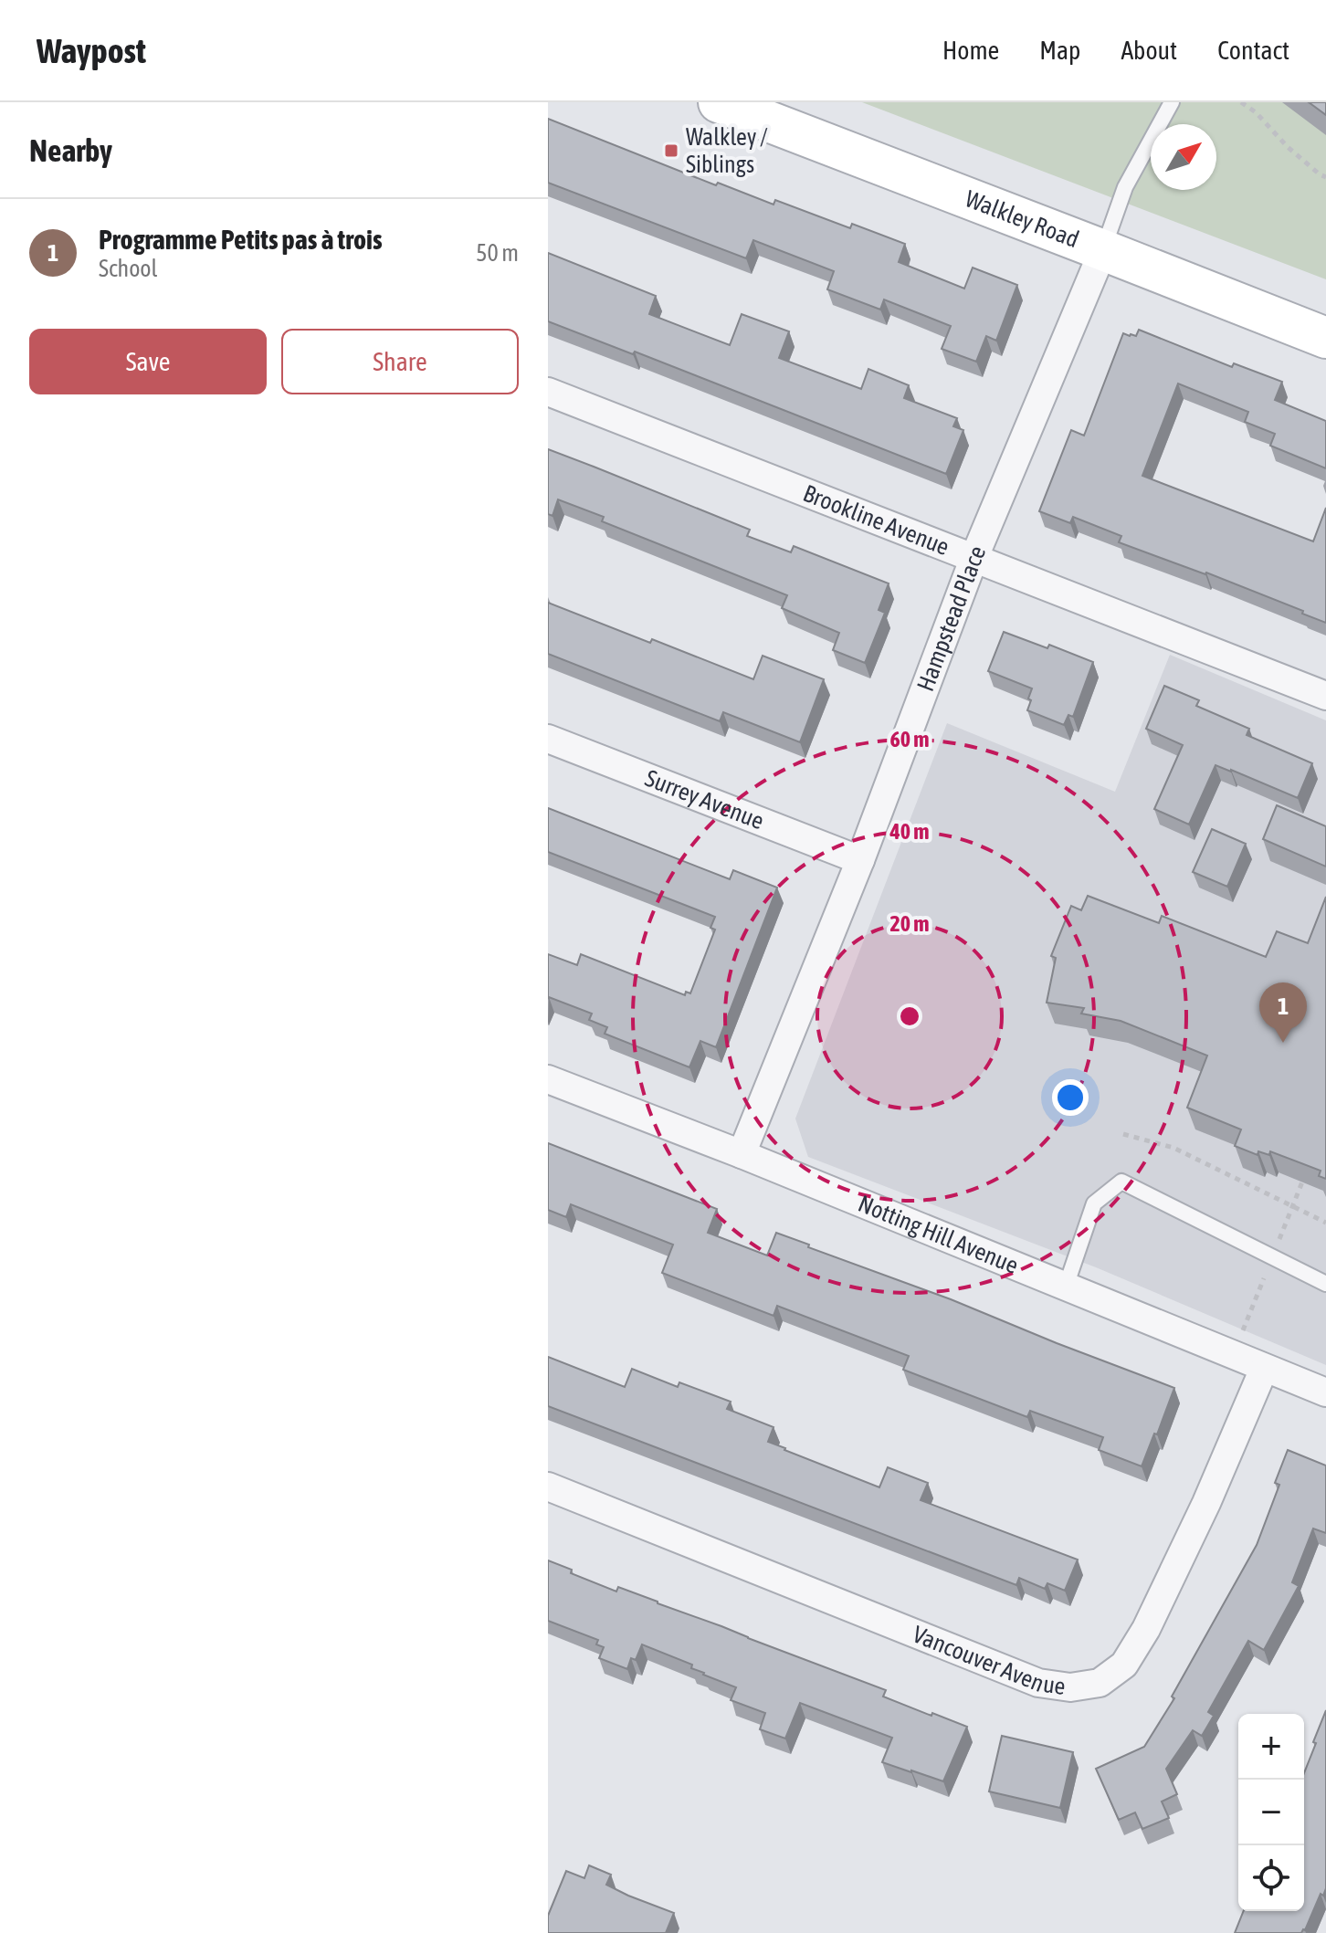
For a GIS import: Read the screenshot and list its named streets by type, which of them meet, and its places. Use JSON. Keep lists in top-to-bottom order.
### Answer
{
  "streets": {
    "main road": ["Walkley Road"],
    "street": [
      "Brookline Avenue",
      "Hampstead Place",
      "Surrey Avenue",
      "Notting Hill Avenue",
      "Vancouver Avenue"
    ]
  },
  "crossings": [
    ["Walkley Road", "Hampstead Place"],
    ["Brookline Avenue", "Hampstead Place"],
    ["Hampstead Place", "Surrey Avenue"],
    ["Hampstead Place", "Notting Hill Avenue"],
    ["Notting Hill Avenue", "Vancouver Avenue"]
  ],
  "places": {
    "transit": ["Walkley / Siblings"]
  },
  "north": "top right",
  "page": {
    "header": "Waypost",
    "nav": [
      "Home",
      "Map",
      "About",
      "Contact"
    ],
    "heading": "Nearby",
    "list": [
      {
        "mark": "1",
        "name": "Programme Petits pas à trois",
        "note": "School",
        "value": "50 m"
      }
    ],
    "buttons": ["Save", "Share"],
    "pins": "1",
    "map_buttons": ["+", "−"]
  },
  "rings": ["60 m", "40 m", "20 m"]
}
